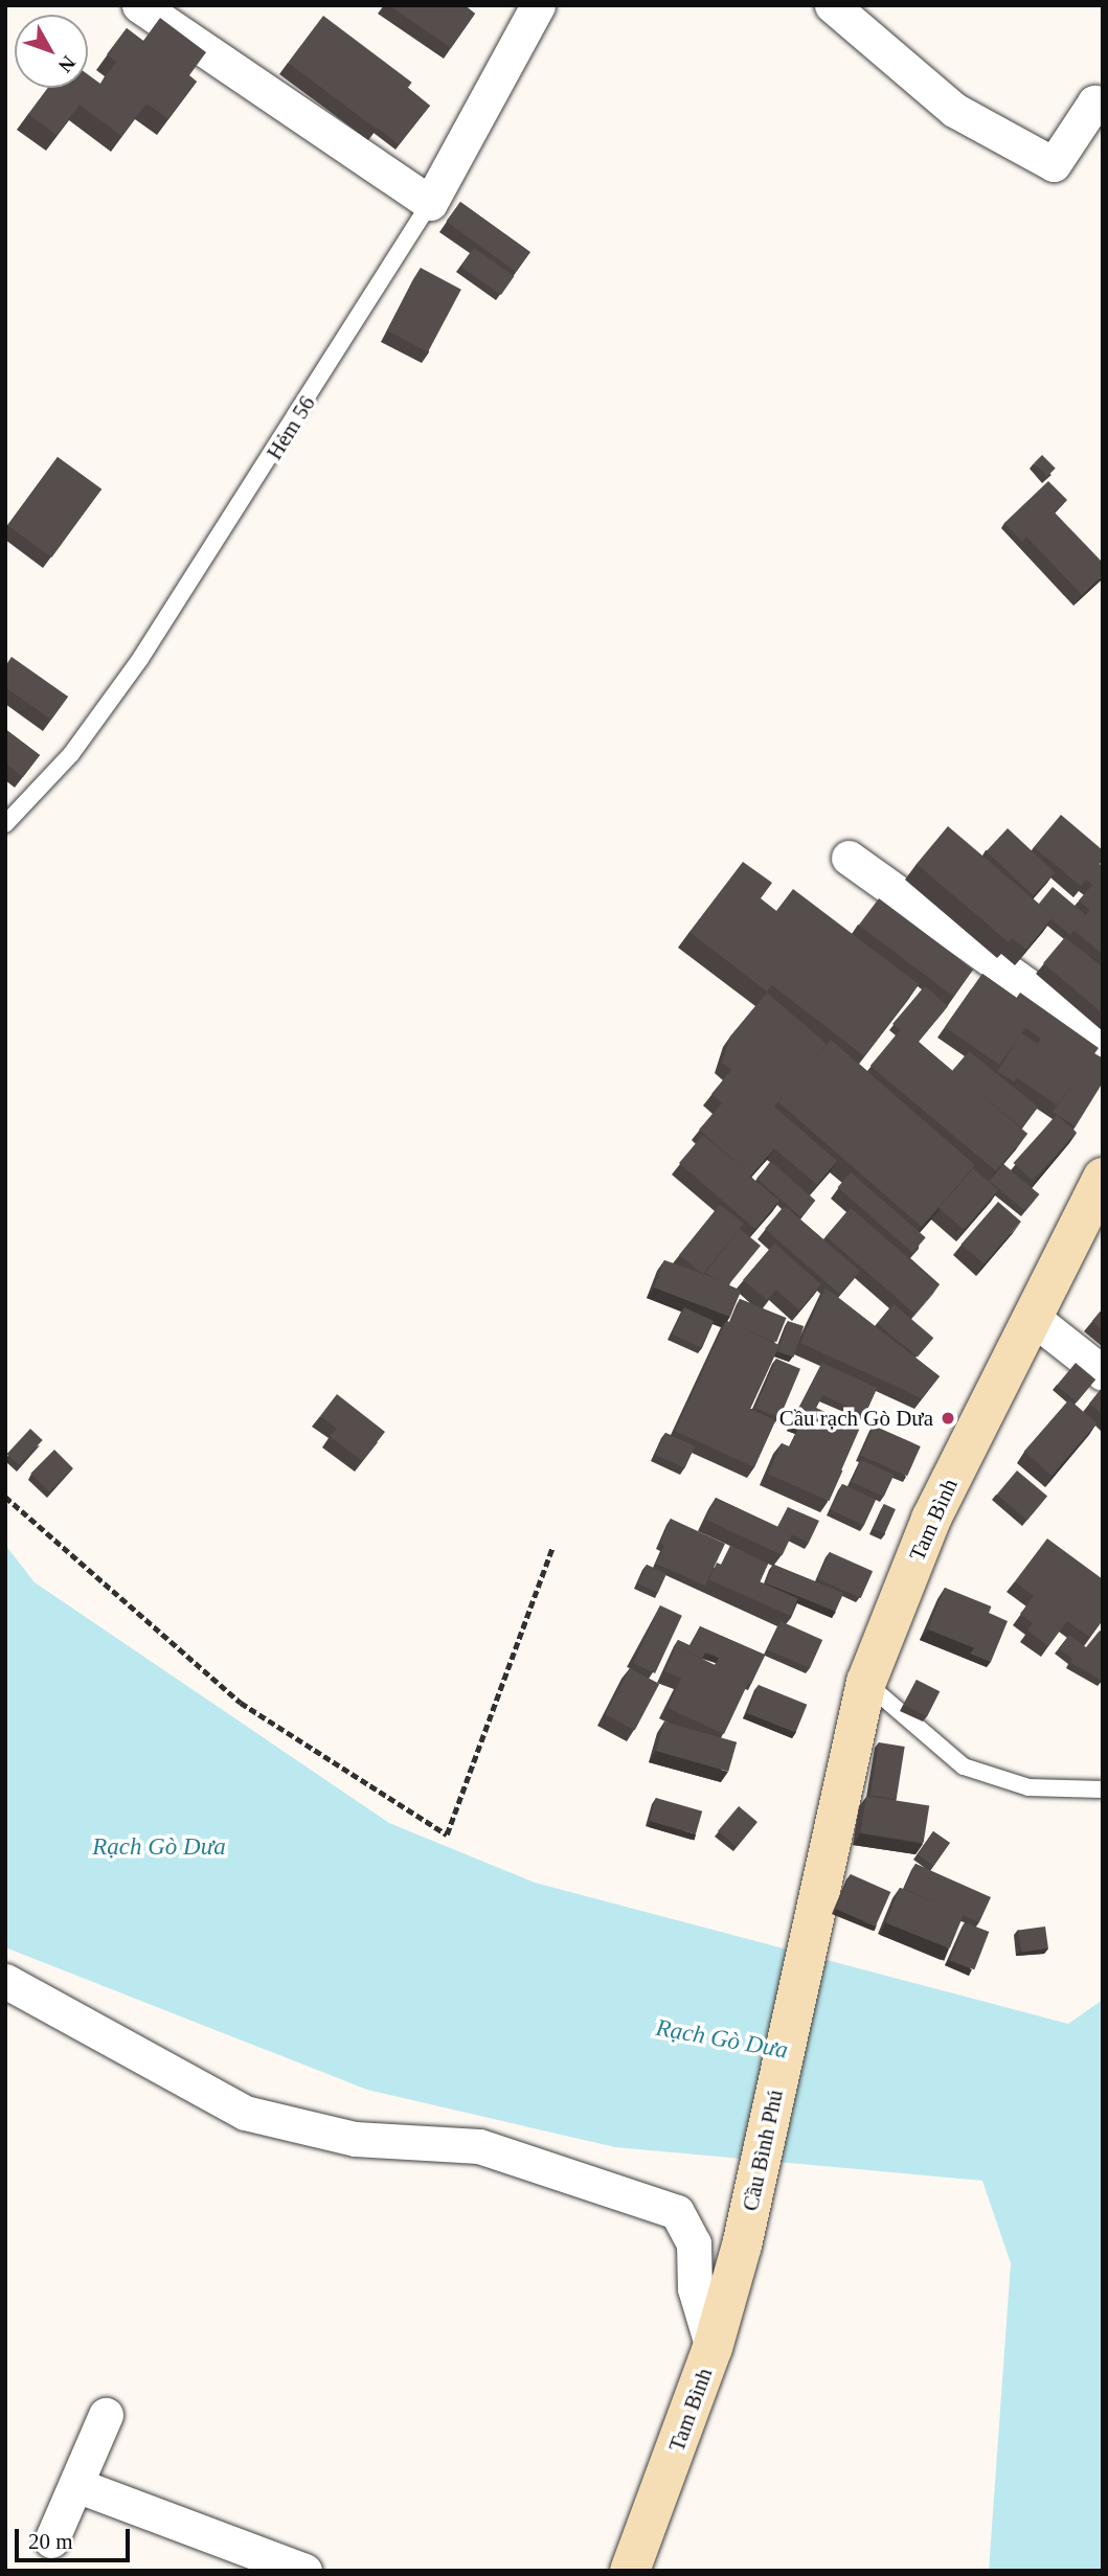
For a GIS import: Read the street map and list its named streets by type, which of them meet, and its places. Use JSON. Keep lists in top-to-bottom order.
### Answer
{
  "streets": {
    "main road": ["Tam Bình", "Cầu Bình Phú"],
    "street": ["Hẻm 56"]
  },
  "crossings": [
    ["Tam Bình", "Cầu Bình Phú"]
  ],
  "water": ["Rạch Gò Dưa"],
  "places": ["Cầu rạch Gò Dưa"],
  "scale_bar": "20 m",
  "north": "bottom right"
}
